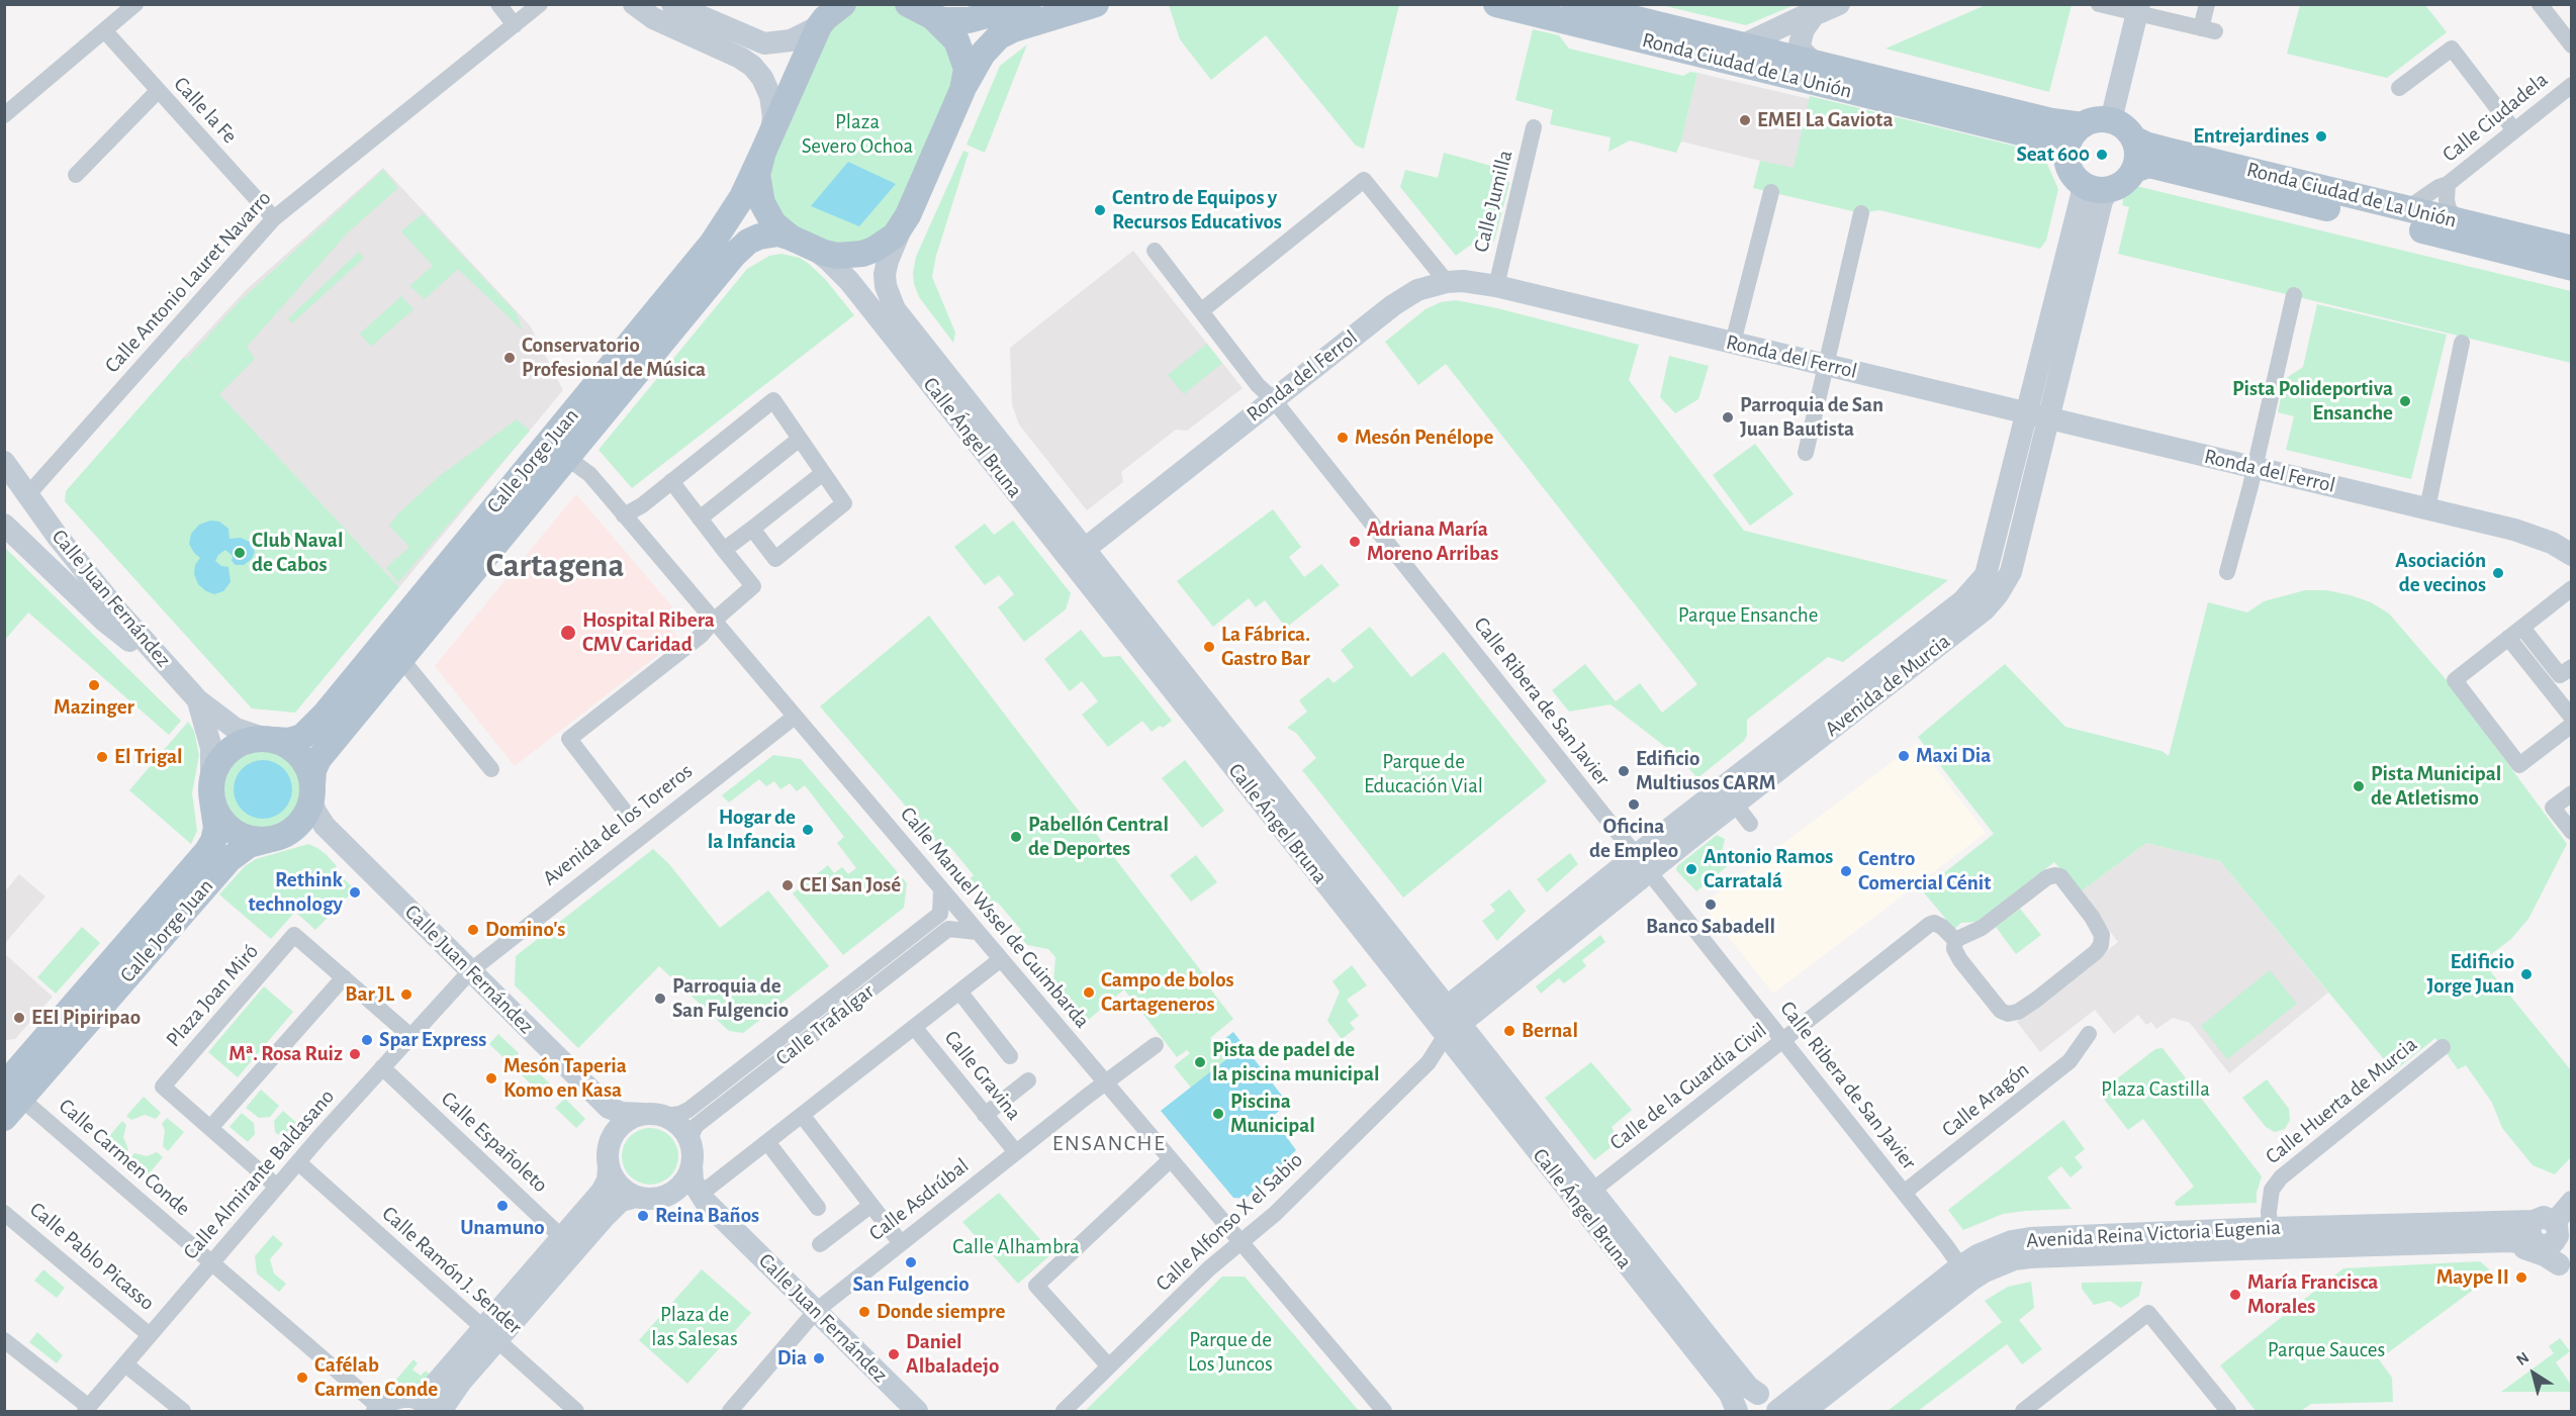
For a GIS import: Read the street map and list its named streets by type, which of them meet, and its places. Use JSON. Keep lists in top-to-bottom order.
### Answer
{
  "streets": {
    "main road": [
      "Ronda Ciudad de La Unión",
      "Ronda del Ferrol",
      "Calle Ángel Bruna",
      "Calle Jorge Juan",
      "Calle Juan Fernández",
      "Avenida de Murcia",
      "Avenida Reina Victoria Eugenia"
    ],
    "street": [
      "Calle la Fe",
      "Calle Ciudadela",
      "Calle Jumilla",
      "Calle Antonio Lauret Navarro",
      "Calle Ribera de San Javier",
      "Avenida de los Toreros",
      "Calle Manuel Wssel de Guimbarda",
      "Plaza Joan Miró",
      "Calle Trafalgar",
      "Calle Gravina",
      "Calle de la Guardia Civil",
      "Calle Aragón",
      "Calle Huerta de Murcia",
      "Calle Españoleto",
      "Calle Carmen Conde",
      "Calle Almirante Baldasano",
      "Calle Asdrúbal",
      "Calle Alfonso X el Sabio",
      "Calle Pablo Picasso",
      "Calle Ramón J. Sender"
    ]
  },
  "crossings": [
    ["Ronda Ciudad de La Unión", "Calle Ciudadela"],
    ["Ronda Ciudad de La Unión", "Avenida de Murcia"],
    ["Calle la Fe", "Calle Antonio Lauret Navarro"],
    ["Calle Jumilla", "Ronda del Ferrol"],
    ["Calle Antonio Lauret Navarro", "Calle Juan Fernández"],
    ["Ronda del Ferrol", "Calle Ángel Bruna"],
    ["Ronda del Ferrol", "Avenida de Murcia"],
    ["Ronda del Ferrol", "Calle Ribera de San Javier"],
    ["Calle Ángel Bruna", "Calle Jorge Juan"],
    ["Calle Ángel Bruna", "Avenida de Murcia"],
    ["Calle Ángel Bruna", "Calle de la Guardia Civil"],
    ["Calle Ángel Bruna", "Calle Alfonso X el Sabio"],
    ["Calle Jorge Juan", "Calle Juan Fernández"],
    ["Calle Jorge Juan", "Calle Manuel Wssel de Guimbarda"],
    ["Calle Jorge Juan", "Calle Carmen Conde"],
    ["Calle Juan Fernández", "Avenida de los Toreros"],
    ["Calle Juan Fernández", "Calle Trafalgar"],
    ["Calle Juan Fernández", "Calle Almirante Baldasano"],
    ["Calle Juan Fernández", "Calle Asdrúbal"],
    ["Avenida de Murcia", "Calle Ribera de San Javier"],
    ["Avenida de Murcia", "Calle Alfonso X el Sabio"],
    ["Calle Ribera de San Javier", "Calle de la Guardia Civil"],
    ["Calle Ribera de San Javier", "Calle Aragón"],
    ["Calle Ribera de San Javier", "Avenida Reina Victoria Eugenia"],
    ["Avenida de los Toreros", "Calle Manuel Wssel de Guimbarda"],
    ["Avenida de los Toreros", "Calle Almirante Baldasano"],
    ["Calle Manuel Wssel de Guimbarda", "Calle Trafalgar"],
    ["Calle Manuel Wssel de Guimbarda", "Calle Asdrúbal"],
    ["Calle Manuel Wssel de Guimbarda", "Calle Alfonso X el Sabio"],
    ["Plaza Joan Miró", "Calle Almirante Baldasano"],
    ["Calle Gravina", "Calle Asdrúbal"],
    ["Calle Huerta de Murcia", "Avenida Reina Victoria Eugenia"],
    ["Calle Españoleto", "Calle Almirante Baldasano"],
    ["Calle Carmen Conde", "Calle Almirante Baldasano"],
    ["Calle Almirante Baldasano", "Calle Pablo Picasso"],
    ["Calle Almirante Baldasano", "Calle Ramón J. Sender"]
  ],
  "districts": ["Cartagena", "ENSANCHE"],
  "parks": [
    "Plaza Severo Ochoa",
    "Parque Ensanche",
    "Parque de Educación Vial",
    "Plaza Castilla",
    "Calle Alhambra",
    "Plaza de las Salesas",
    "Parque de Los Juncos",
    "Parque Sauces"
  ],
  "places": [
    "EMEI La Gaviota",
    "Entrejardines",
    "Seat 600",
    "Centro de Equipos y Recursos Educativos",
    "Conservatorio Profesional de Música",
    "Pista Polideportiva Ensanche",
    "Parroquia de San Juan Bautista",
    "Mesón Penélope",
    "Adriana María Moreno Arribas",
    "Club Naval de Cabos",
    "Asociación de vecinos",
    "Hospital Ribera CMV Caridad",
    "La Fábrica. Gastro Bar",
    "Mazinger",
    "Maxi Dia",
    "El Trigal",
    "Edificio Multiusos CARM",
    "Pista Municipal de Atletismo",
    "Oficina de Empleo",
    "Hogar de la Infancia",
    "Pabellón Central de Deportes",
    "Antonio Ramos Carratalá",
    "Centro Comercial Cénit",
    "CEI San José",
    "Rethink technology",
    "Banco Sabadell",
    "Domino's",
    "Edificio Jorge Juan",
    "Campo de bolos Cartageneros",
    "Bar JL",
    "Parroquia de San Fulgencio",
    "EEI Pipiripao",
    "Bernal",
    "Spar Express",
    "Mª. Rosa Ruiz",
    "Pista de padel de la piscina municipal",
    "Mesón Taperia Komo en Kasa",
    "Piscina Municipal",
    "Unamuno",
    "Reina Baños",
    "San Fulgencio",
    "Maype II",
    "María Francisca Morales",
    "Donde siempre",
    "Daniel Albaladejo",
    "Dia",
    "Cafélab Carmen Conde"
  ],
  "north": "top left"
}
